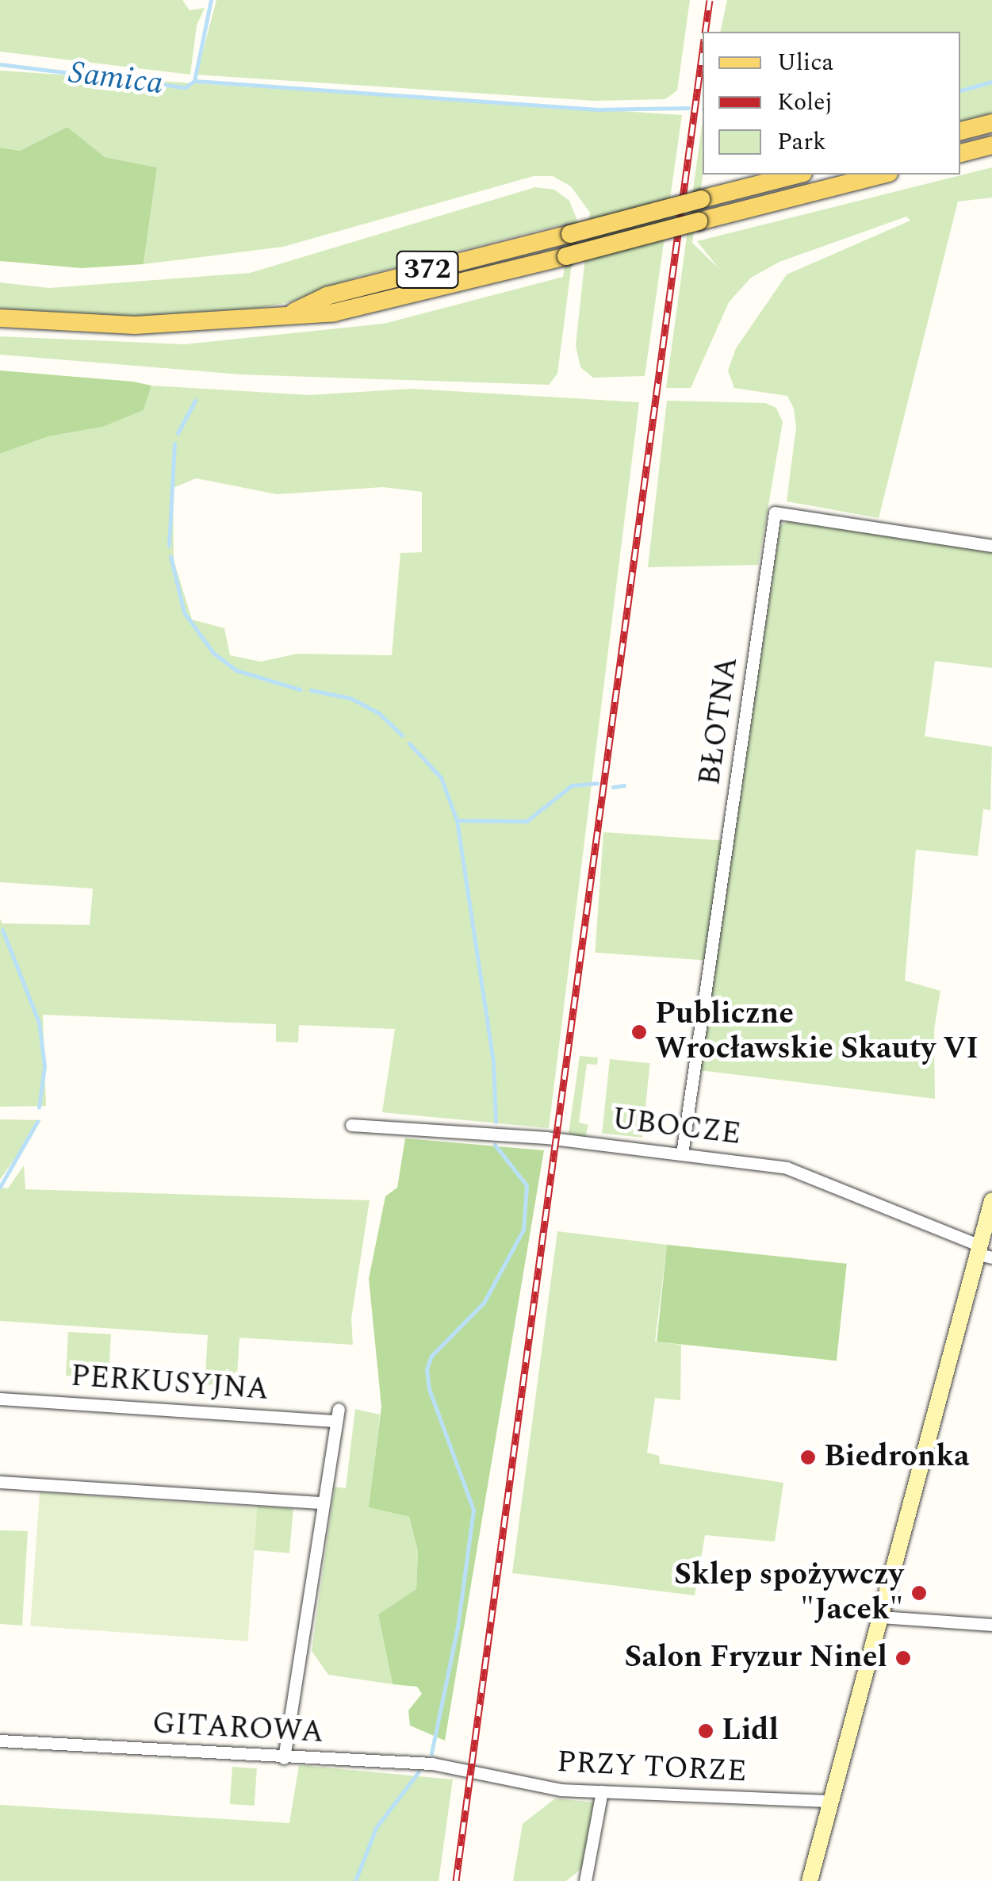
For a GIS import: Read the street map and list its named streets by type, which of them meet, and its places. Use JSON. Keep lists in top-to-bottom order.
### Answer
{
  "streets": {
    "main road": ["372"],
    "street": [
      "BŁOTNA",
      "UBOCZE",
      "PERKUSYJNA",
      "GITAROWA",
      "PRZY TORZE"
    ]
  },
  "crossings": [
    ["BŁOTNA", "UBOCZE"],
    ["PERKUSYJNA", "GITAROWA"],
    ["GITAROWA", "PRZY TORZE"]
  ],
  "water": ["Samica"],
  "places": [
    "Publiczne Wrocławskie Skauty VI",
    "Biedronka",
    "Sklep spożywczy \"Jacek\"",
    "Salon Fryzur Ninel",
    "Lidl"
  ],
  "legend": ["Ulica", "Kolej", "Park"]
}
